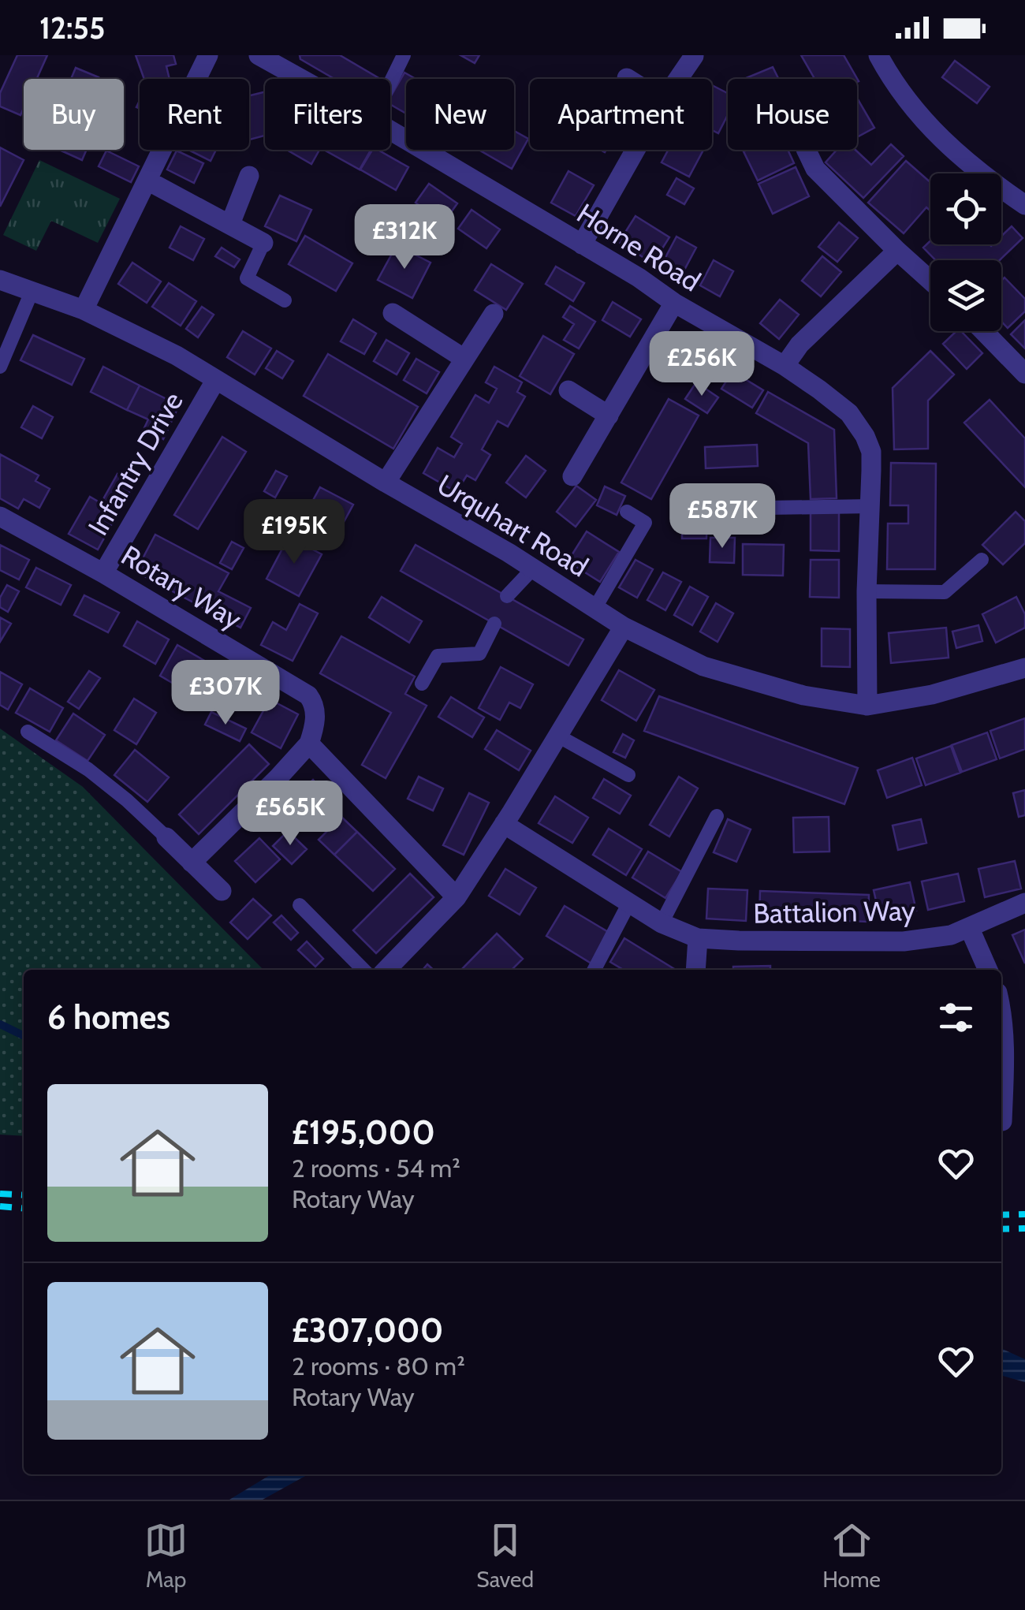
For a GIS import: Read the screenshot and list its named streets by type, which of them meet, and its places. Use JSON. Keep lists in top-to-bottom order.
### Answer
{
  "streets": {
    "street": [
      "Horne Road",
      "Infantry Drive",
      "Urquhart Road",
      "Rotary Way",
      "Battalion Way"
    ]
  },
  "crossings": [
    ["Horne Road", "Urquhart Road"],
    ["Infantry Drive", "Urquhart Road"],
    ["Infantry Drive", "Rotary Way"]
  ],
  "page": {
    "status": "12:55",
    "chip": [
      "Buy",
      "Rent",
      "Filters",
      "New",
      "Apartment",
      "House"
    ],
    "price": [
      "£312K",
      "£256K",
      "£587K",
      "£195K",
      "£307K",
      "£565K"
    ],
    "heading": "6 homes",
    "list": [
      {
        "name": "£195,000",
        "note": "2 rooms · 54 m² · Rotary Way"
      },
      {
        "name": "£307,000",
        "note": "2 rooms · 80 m² · Rotary Way"
      }
    ],
    "tabs": ["Map", "Saved", "Home"]
  }
}
